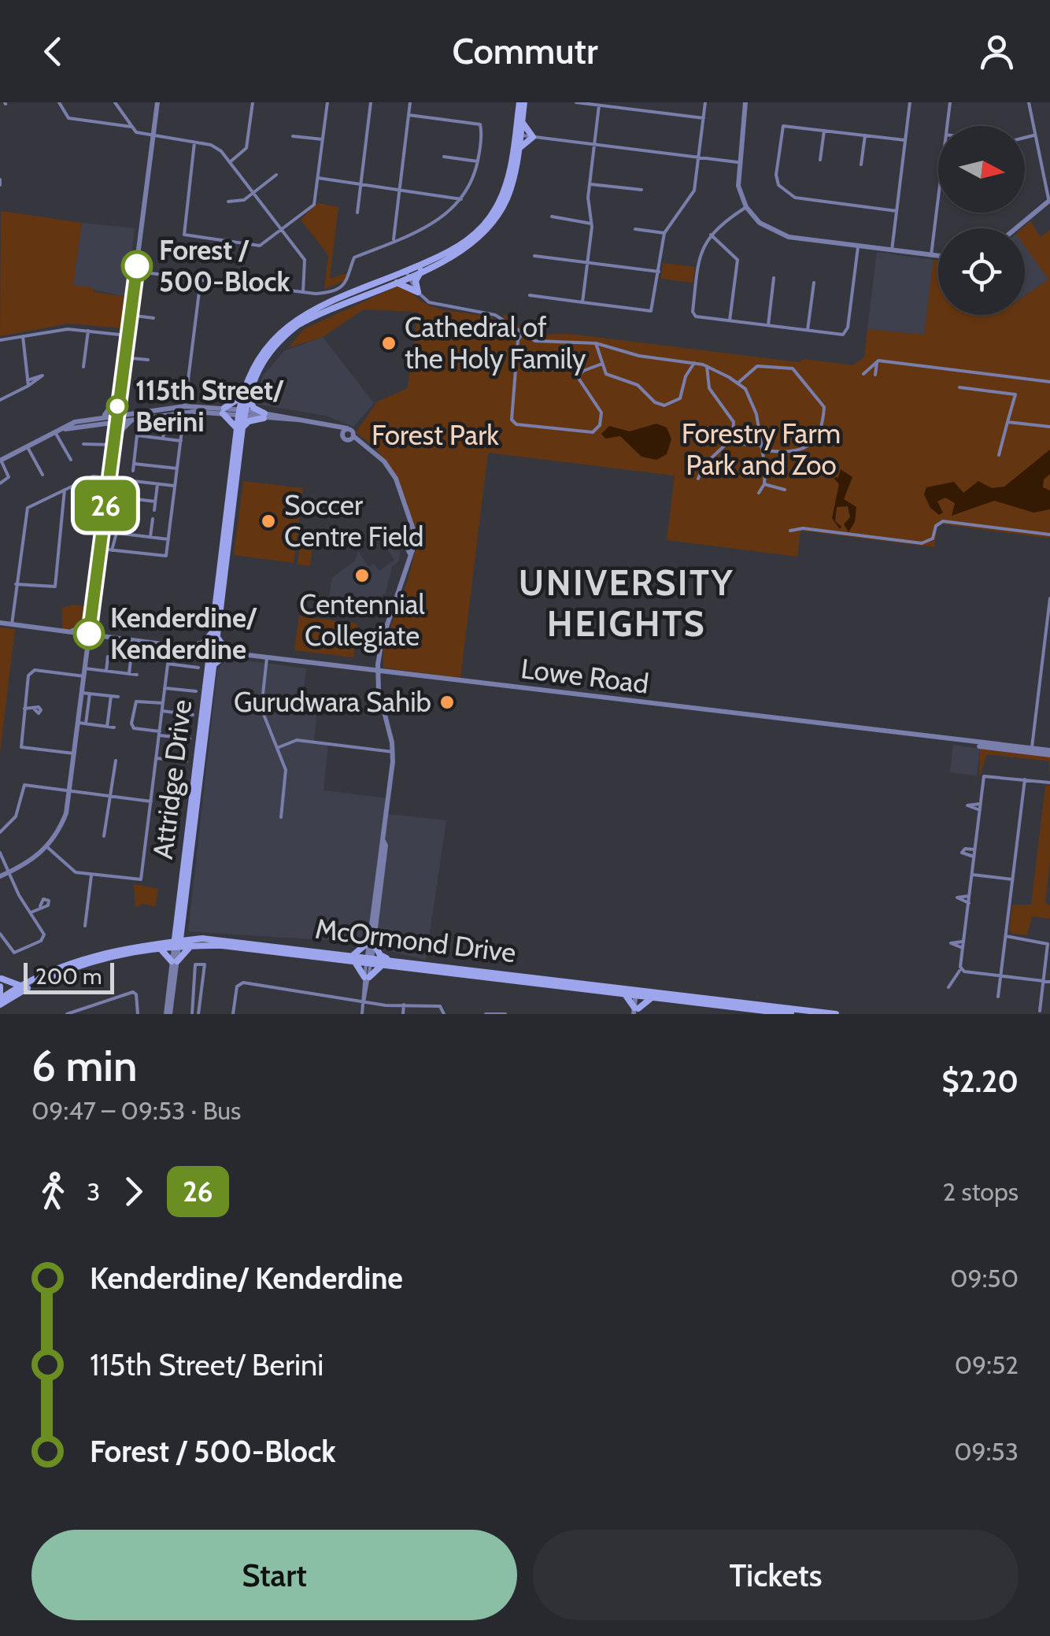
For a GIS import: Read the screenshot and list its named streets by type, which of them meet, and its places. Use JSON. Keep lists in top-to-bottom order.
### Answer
{
  "streets": {
    "main road": ["Attridge Drive", "McOrmond Drive"],
    "street": ["Lowe Road"]
  },
  "crossings": [
    ["Lowe Road", "Attridge Drive"],
    ["Attridge Drive", "McOrmond Drive"]
  ],
  "districts": ["UNIVERSITY HEIGHTS"],
  "parks": ["Forestry Farm Park and Zoo", "Forest Park"],
  "places": [
    "Forest / 500-Block",
    "Cathedral of the Holy Family",
    "115th Street/ Berini",
    "Soccer Centre Field",
    "Centennial Collegiate",
    "Kenderdine/ Kenderdine",
    "Gurudwara Sahib"
  ],
  "lines": ["bus line 26"],
  "scale_bar": "200 m",
  "north": "right",
  "page": {
    "header": "Commutr",
    "on_map": "26",
    "scale": "200 m",
    "heading": ["6 min", "09:47 – 09:53 · Bus", "$2.20"],
    "legs": ["3", "26", "2 stops"],
    "list": [
      {
        "name": "Kenderdine/ Kenderdine",
        "value": "09:50"
      },
      {
        "name": "115th Street/ Berini",
        "value": "09:52"
      },
      {
        "name": "Forest / 500-Block",
        "value": "09:53"
      }
    ],
    "buttons": ["Start", "Tickets"]
  }
}
